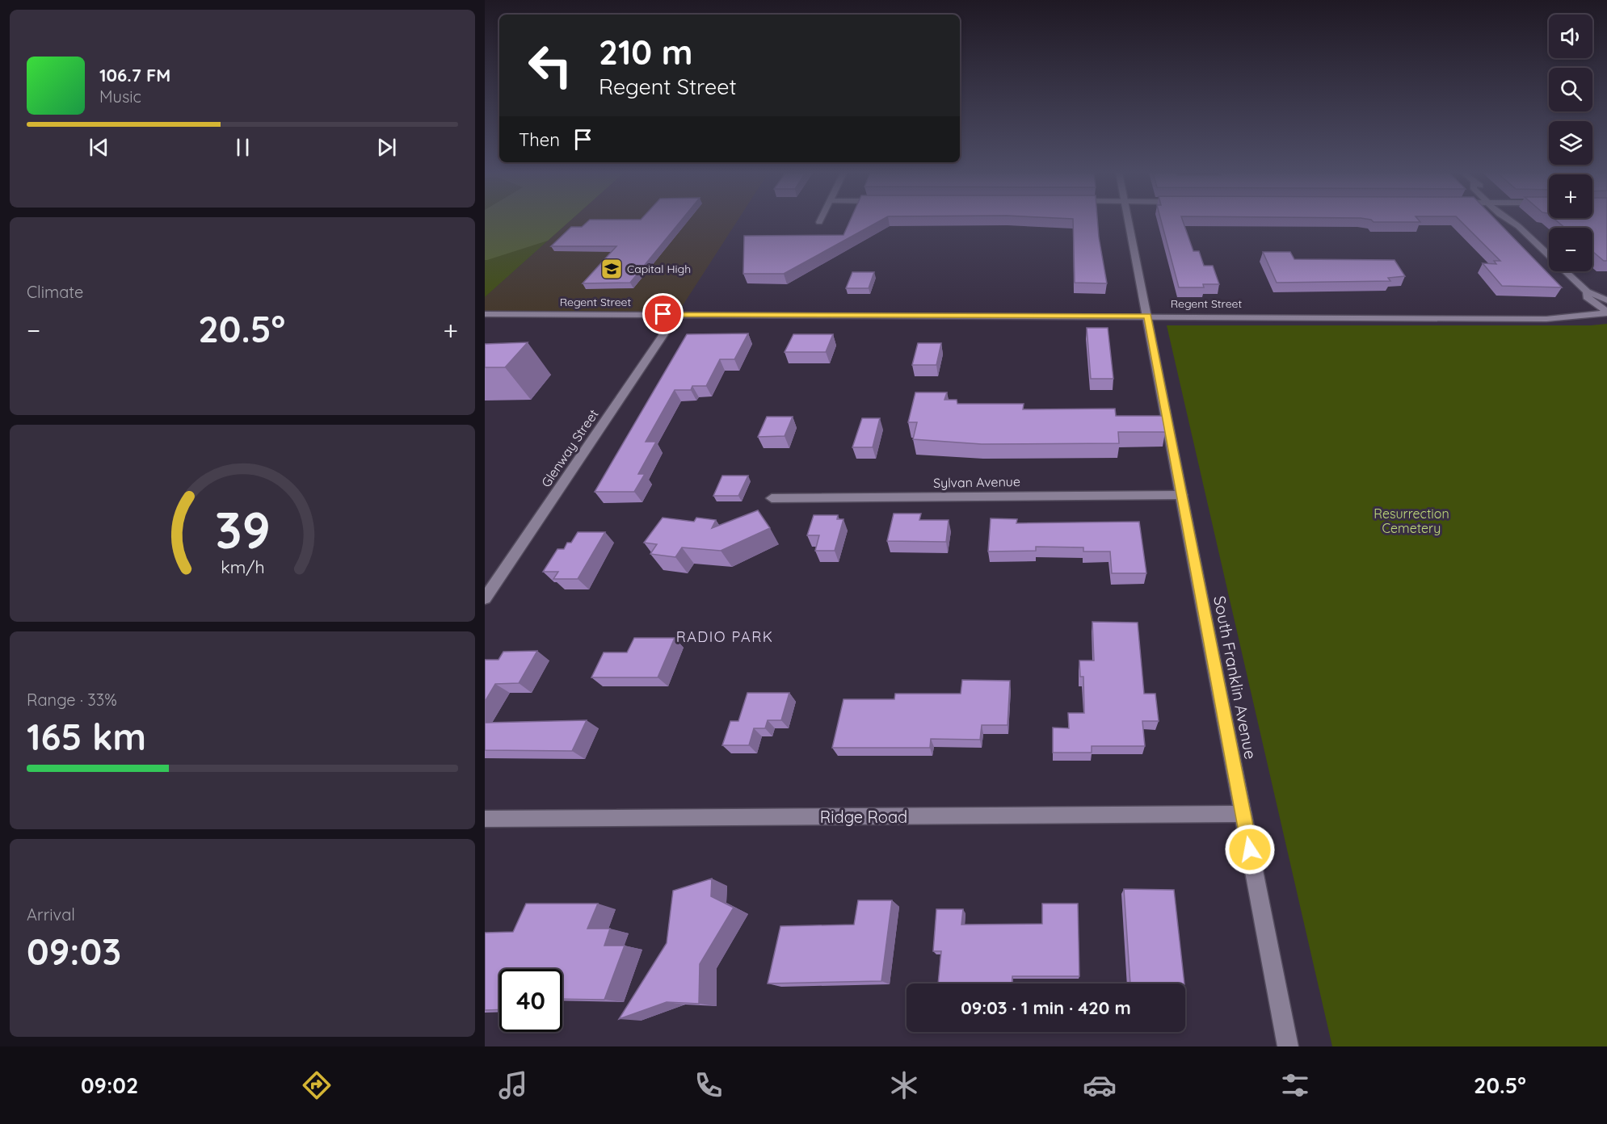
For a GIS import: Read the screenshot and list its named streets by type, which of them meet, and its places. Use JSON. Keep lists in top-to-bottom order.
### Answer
{
  "streets": {
    "street": [
      "Regent Street",
      "Glenway Street",
      "Sylvan Avenue",
      "South Franklin Avenue",
      "Ridge Road"
    ]
  },
  "crossings": [
    ["Regent Street", "Glenway Street"],
    ["Regent Street", "South Franklin Avenue"],
    ["Sylvan Avenue", "South Franklin Avenue"],
    ["South Franklin Avenue", "Ridge Road"]
  ],
  "districts": ["RADIO PARK"],
  "parks": ["Resurrection Cemetery"],
  "places": {
    "school or university": ["Capital High"]
  },
  "page": {
    "map_buttons": ["+", "−"],
    "turn": ["210 m", "Regent Street"],
    "song": ["106.7 FM", "Music"],
    "then": "Then",
    "tile": [
      "Climate",
      ["Range · 33%", "165 km"],
      ["Arrival", "09:03"]
    ],
    "heat": ["−", "20.5°", "+"],
    "limit": "40",
    "trip": "09:03 · 1 min · 420 m",
    "tabs": ["09:02", "20.5°"],
    "gauge": ["39", "km/h"]
  }
}
